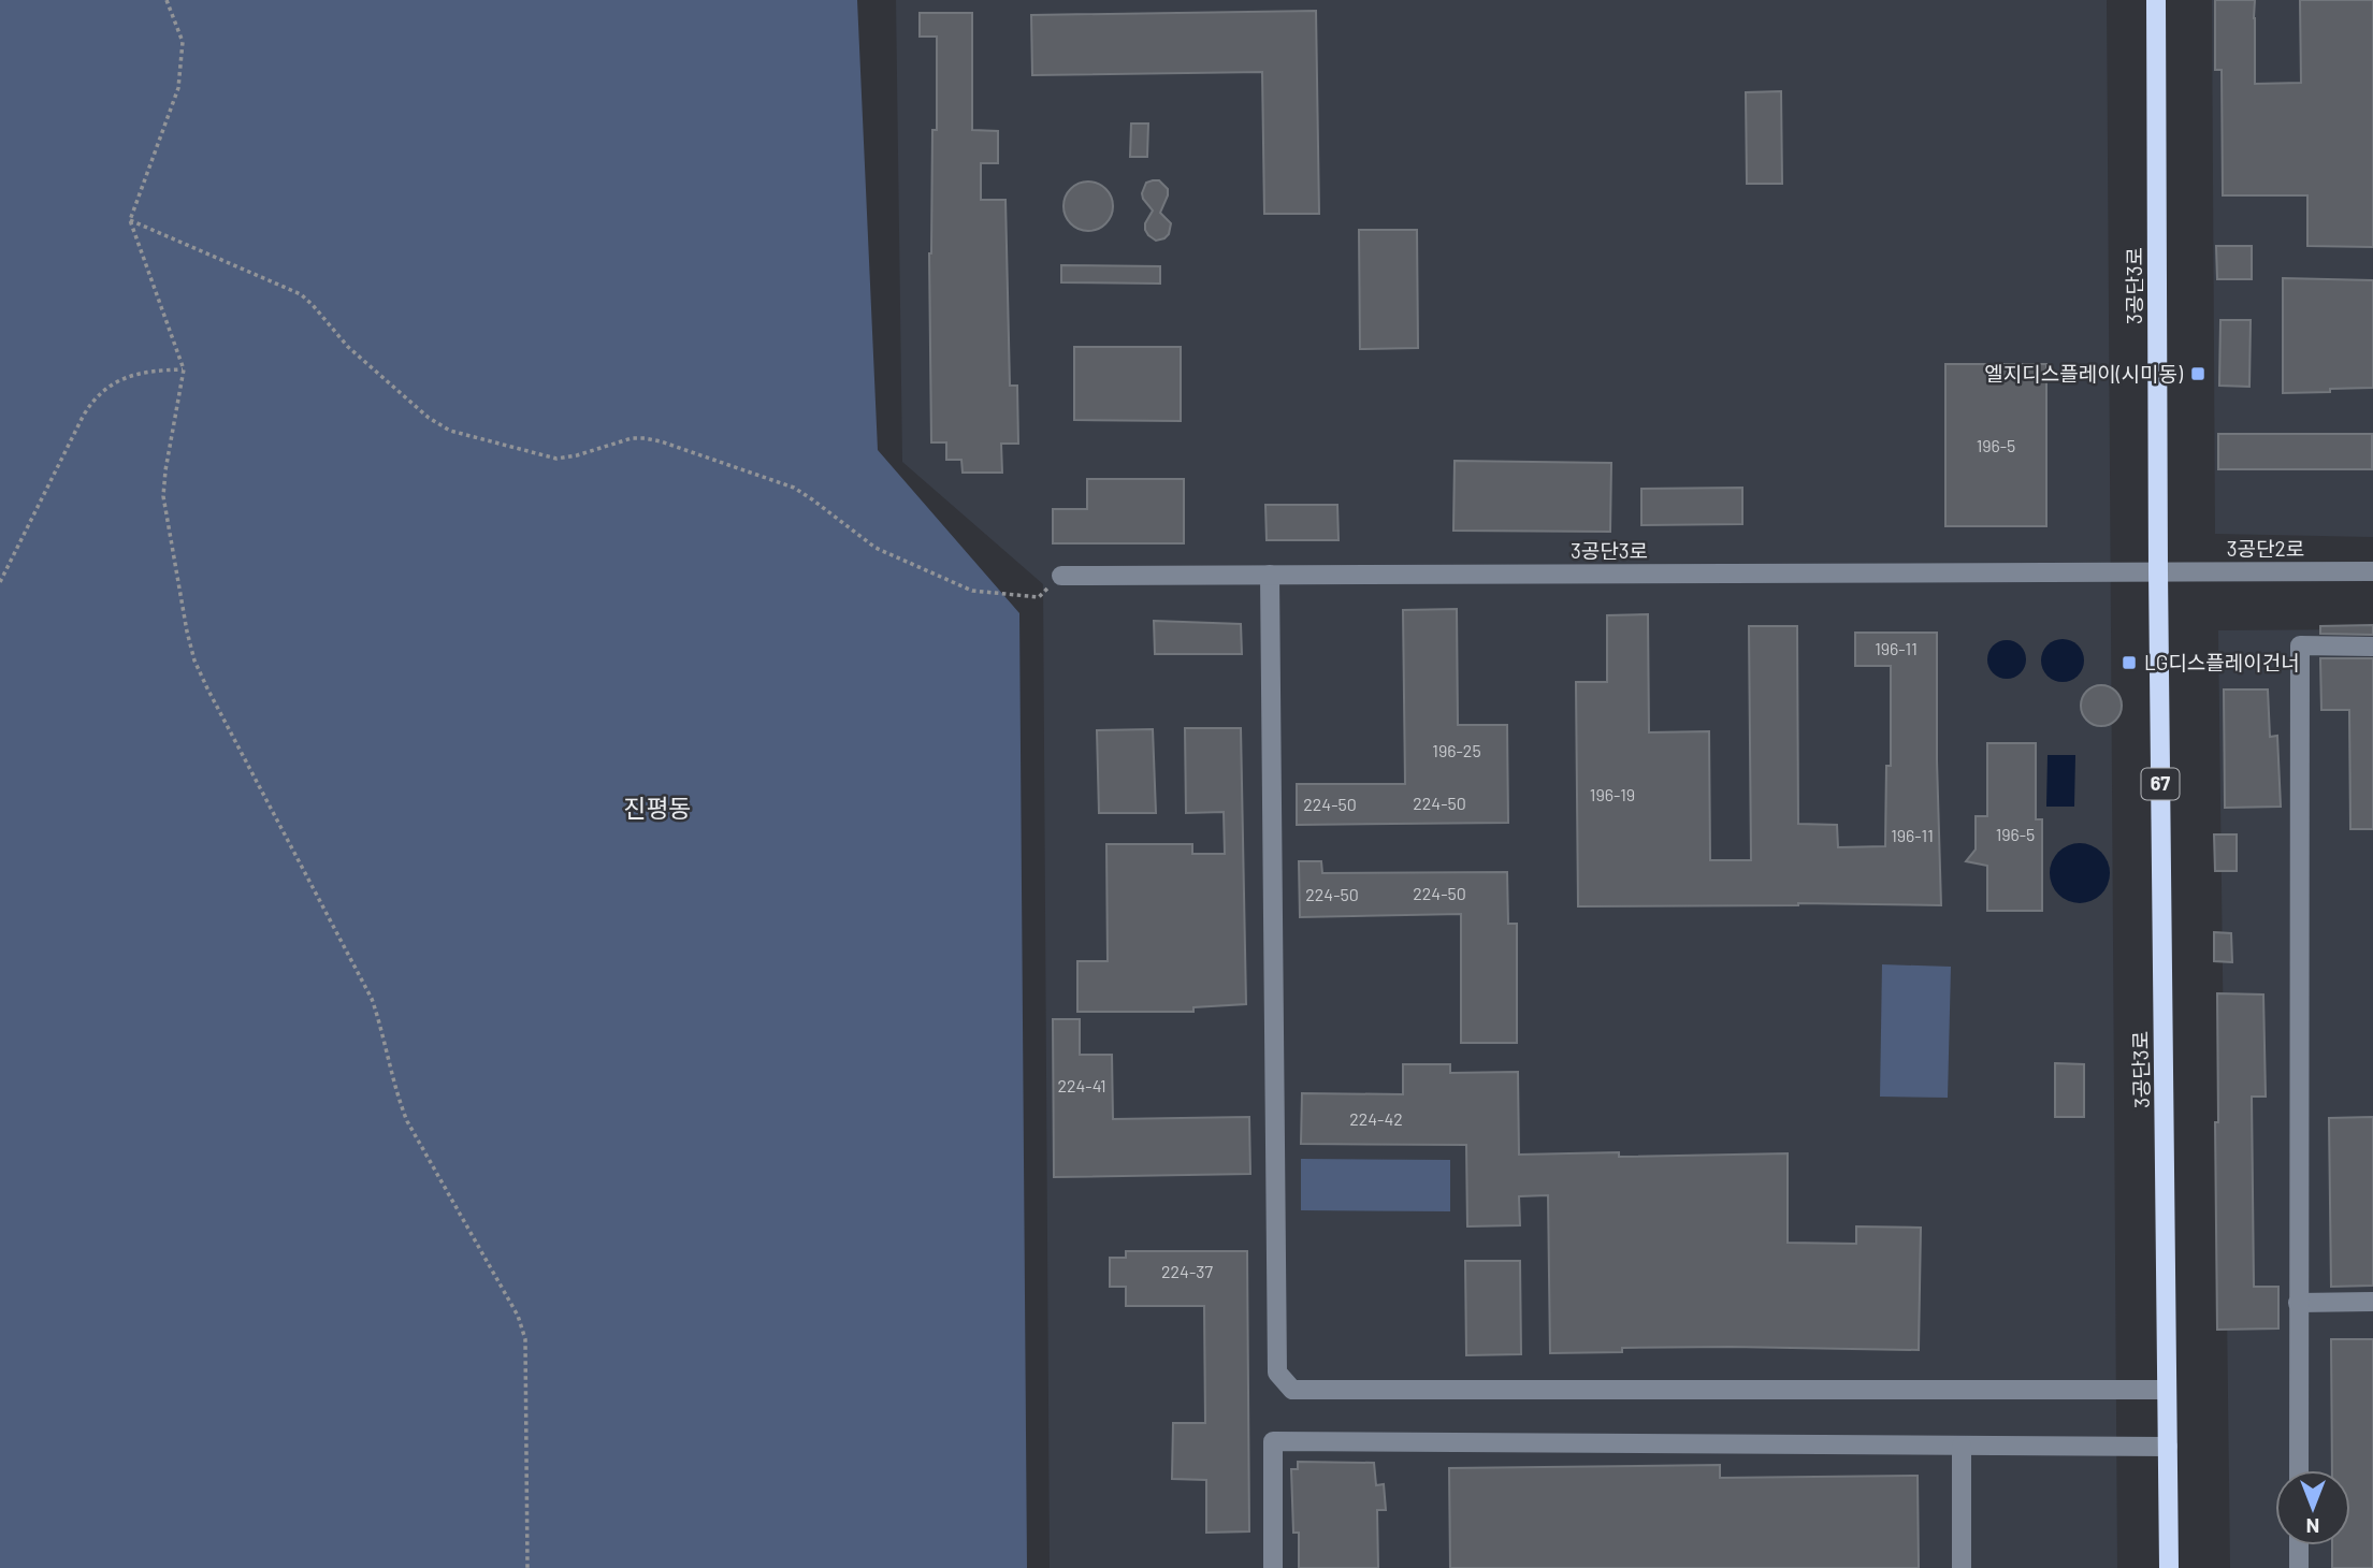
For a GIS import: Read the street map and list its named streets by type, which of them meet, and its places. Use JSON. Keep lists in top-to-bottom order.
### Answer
{
  "streets": {
    "main road": ["3공단3로", "67"],
    "street": ["3공단2로"]
  },
  "crossings": [
    ["3공단3로", "3공단2로"]
  ],
  "districts": ["진평동"],
  "places": {
    "transit": ["엘지디스플레이(시미동)", "LG디스플레이건너"]
  },
  "house_numbers": [
    "196-5",
    "196-11",
    "196-25",
    "196-19",
    "224-50",
    "224-50",
    "196-5",
    "196-11",
    "224-50",
    "224-50",
    "224-41",
    "224-42",
    "224-37"
  ],
  "north": "bottom"
}
